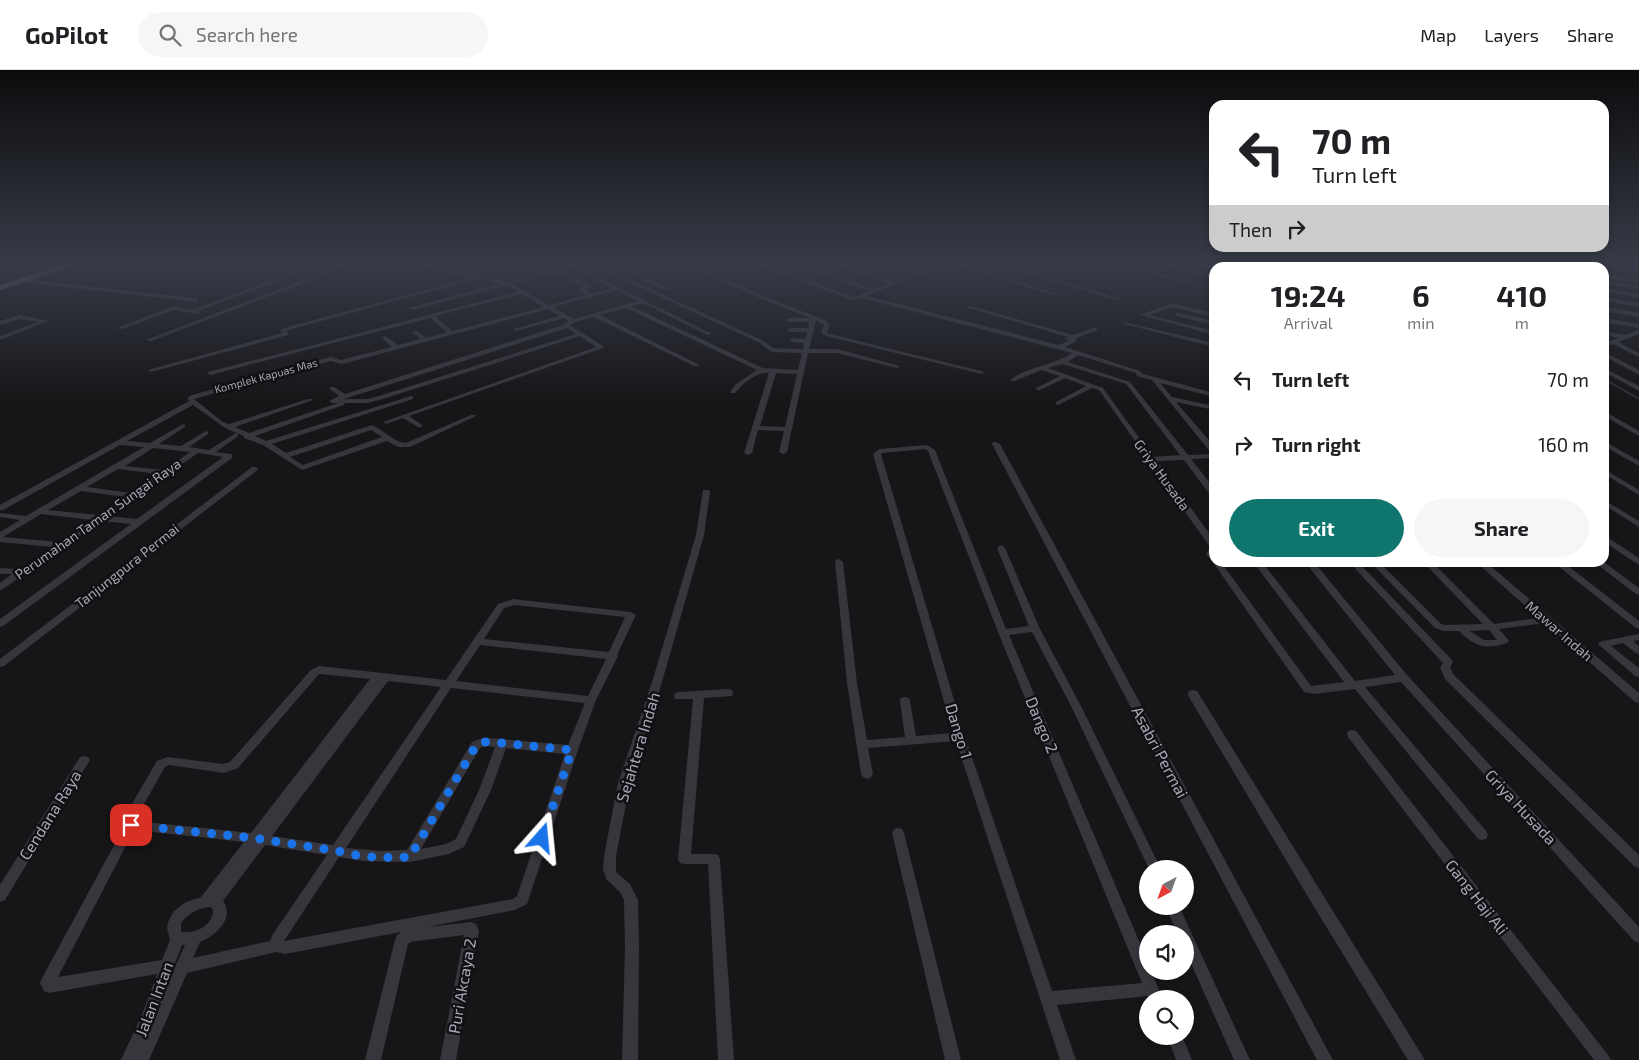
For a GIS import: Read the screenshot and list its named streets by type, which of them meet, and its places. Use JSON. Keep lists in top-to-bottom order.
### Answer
{
  "streets": {
    "street": [
      "Komplek Kapuas Mas",
      "Griya Husada",
      "Perumahan Taman Sungai Raya",
      "Tanjungpura Permai",
      "Mawar Indah",
      "Dango 2",
      "Dango 1",
      "Sejahtera Indah",
      "Asabri Permai",
      "Cendana Raya",
      "Gang Haji Ali",
      "Puri Akcaya 2",
      "Jalan Intan"
    ]
  },
  "crossings": [
    ["Dango 2", "Dango 1"]
  ],
  "north": "bottom left",
  "page": {
    "header": "GoPilot",
    "search": "Search here",
    "nav": ["Map", "Layers", "Share"],
    "turn": ["70 m", "Turn left"],
    "then": "Then",
    "eta": [
      "19:24",
      "Arrival",
      "6",
      "min",
      "410",
      "m"
    ],
    "list": [
      {
        "name": "Turn left",
        "value": "70 m"
      },
      {
        "name": "Turn right",
        "value": "160 m"
      }
    ],
    "buttons": ["Exit", "Share"]
  }
}
